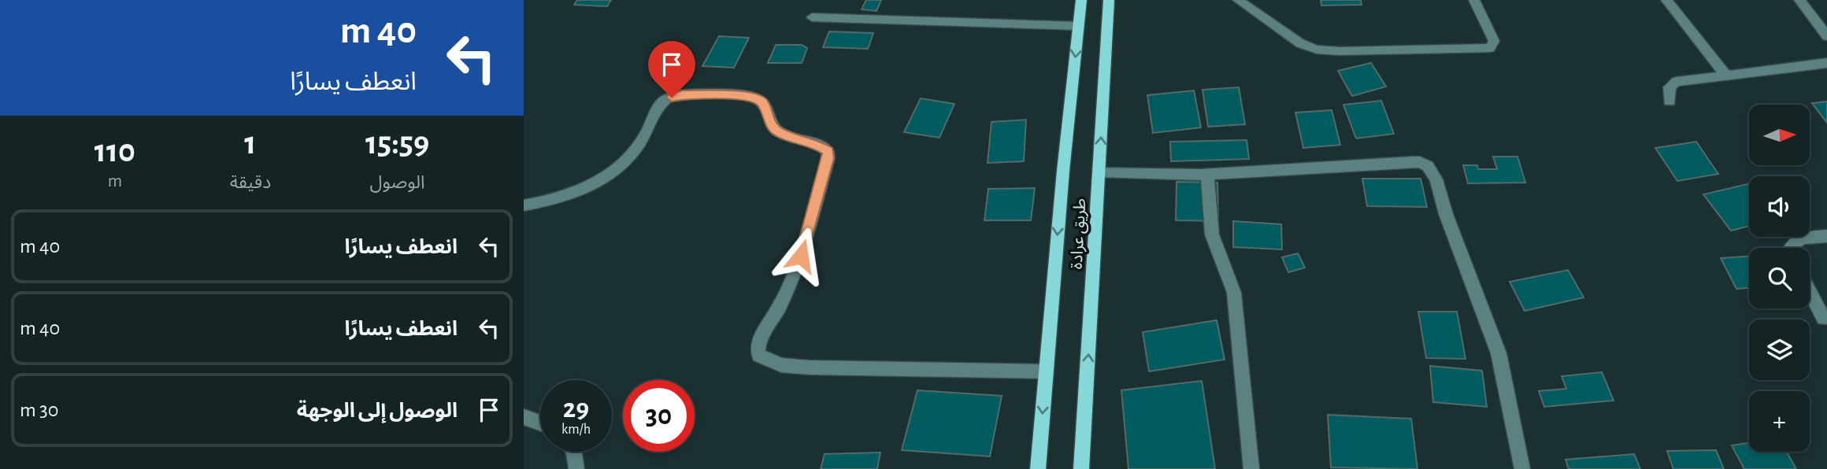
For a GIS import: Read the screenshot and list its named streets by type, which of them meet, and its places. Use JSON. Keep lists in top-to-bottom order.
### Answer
{
  "streets": {
    "main road": ["طريق عرادة"]
  },
  "north": "right",
  "page": {
    "turn": ["40 m", "انعطف يسارًا"],
    "map_buttons": "+",
    "eta": [
      "15:59",
      "الوصول",
      "1",
      "دقيقة",
      "110",
      "m"
    ],
    "list": [
      {
        "name": "انعطف يسارًا",
        "value": "40 m"
      },
      {
        "name": "انعطف يسارًا",
        "value": "40 m"
      },
      {
        "name": "الوصول إلى الوجهة",
        "value": "30 m"
      }
    ],
    "speed": "29 km/h",
    "limit": "30"
  }
}
